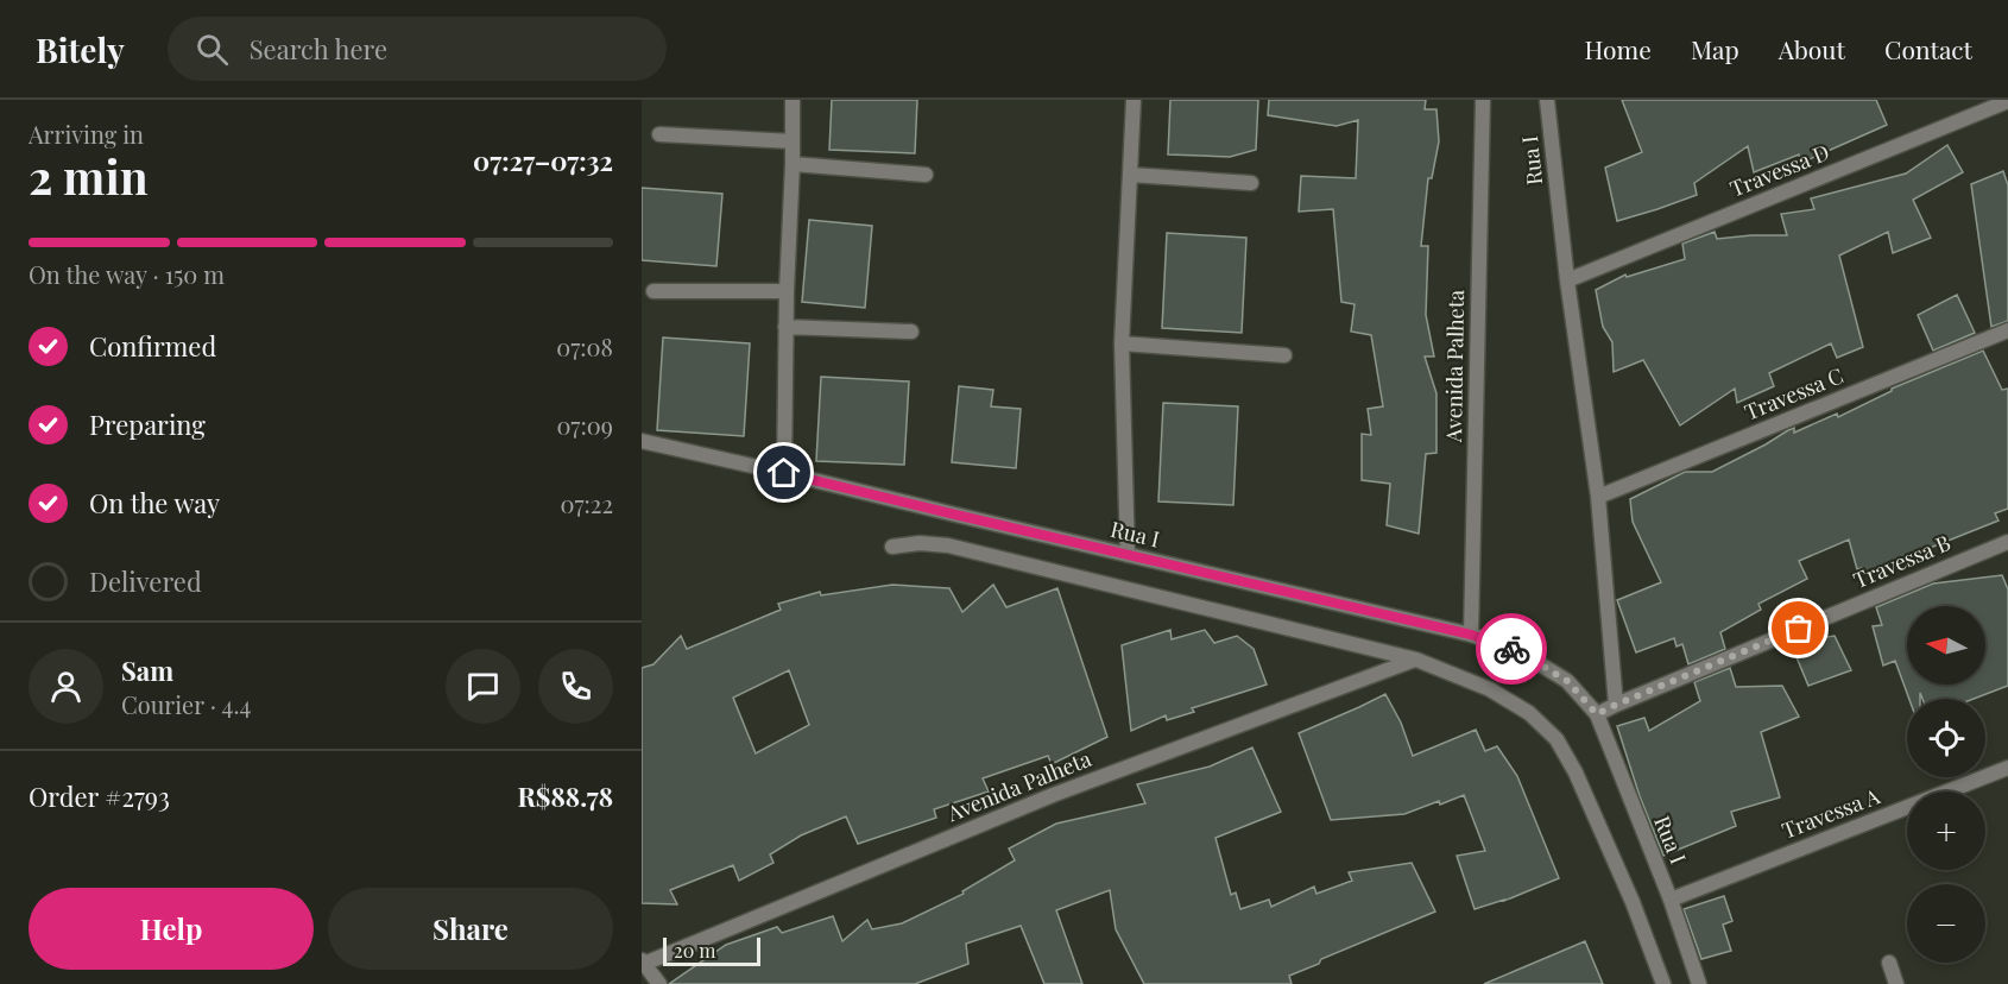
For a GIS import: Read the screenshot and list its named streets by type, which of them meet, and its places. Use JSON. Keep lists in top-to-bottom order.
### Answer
{
  "streets": {
    "street": [
      "Rua I",
      "Travessa D",
      "Avenida Palheta",
      "Travessa C",
      "Travessa B",
      "Travessa A"
    ]
  },
  "crossings": [
    ["Rua I", "Travessa D"],
    ["Rua I", "Avenida Palheta"],
    ["Rua I", "Travessa C"],
    ["Rua I", "Travessa B"],
    ["Rua I", "Travessa A"]
  ],
  "scale_bar": "20 m",
  "north": "left",
  "page": {
    "header": "Bitely",
    "search": "Search here",
    "nav": [
      "Home",
      "Map",
      "About",
      "Contact"
    ],
    "heading": ["2 min", "Arriving in", "07:27–07:32"],
    "panel": [
      "Sam",
      "Courier · 4.4",
      "Order #2793",
      "R$88.78"
    ],
    "bar": "On the way · 150 m",
    "list": [
      ["Confirmed", "07:08"],
      ["Preparing", "07:09"],
      ["On the way", "07:22"],
      "Delivered"
    ],
    "map_buttons": ["+", "−"],
    "buttons": ["Help", "Share"],
    "scale": "20 m"
  }
}
